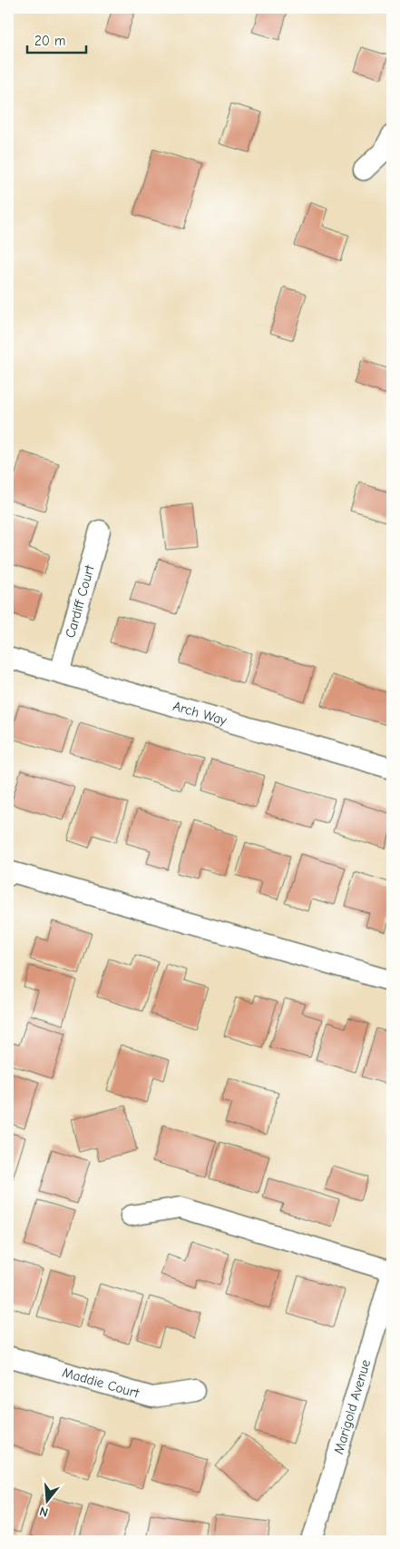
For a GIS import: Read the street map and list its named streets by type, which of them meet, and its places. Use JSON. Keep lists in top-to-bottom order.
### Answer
{
  "streets": {
    "street": [
      "Cardiff Court",
      "Arch Way",
      "Maddie Court",
      "Marigold Avenue"
    ]
  },
  "crossings": [
    ["Cardiff Court", "Arch Way"]
  ],
  "scale_bar": "20 m",
  "north": "bottom"
}
